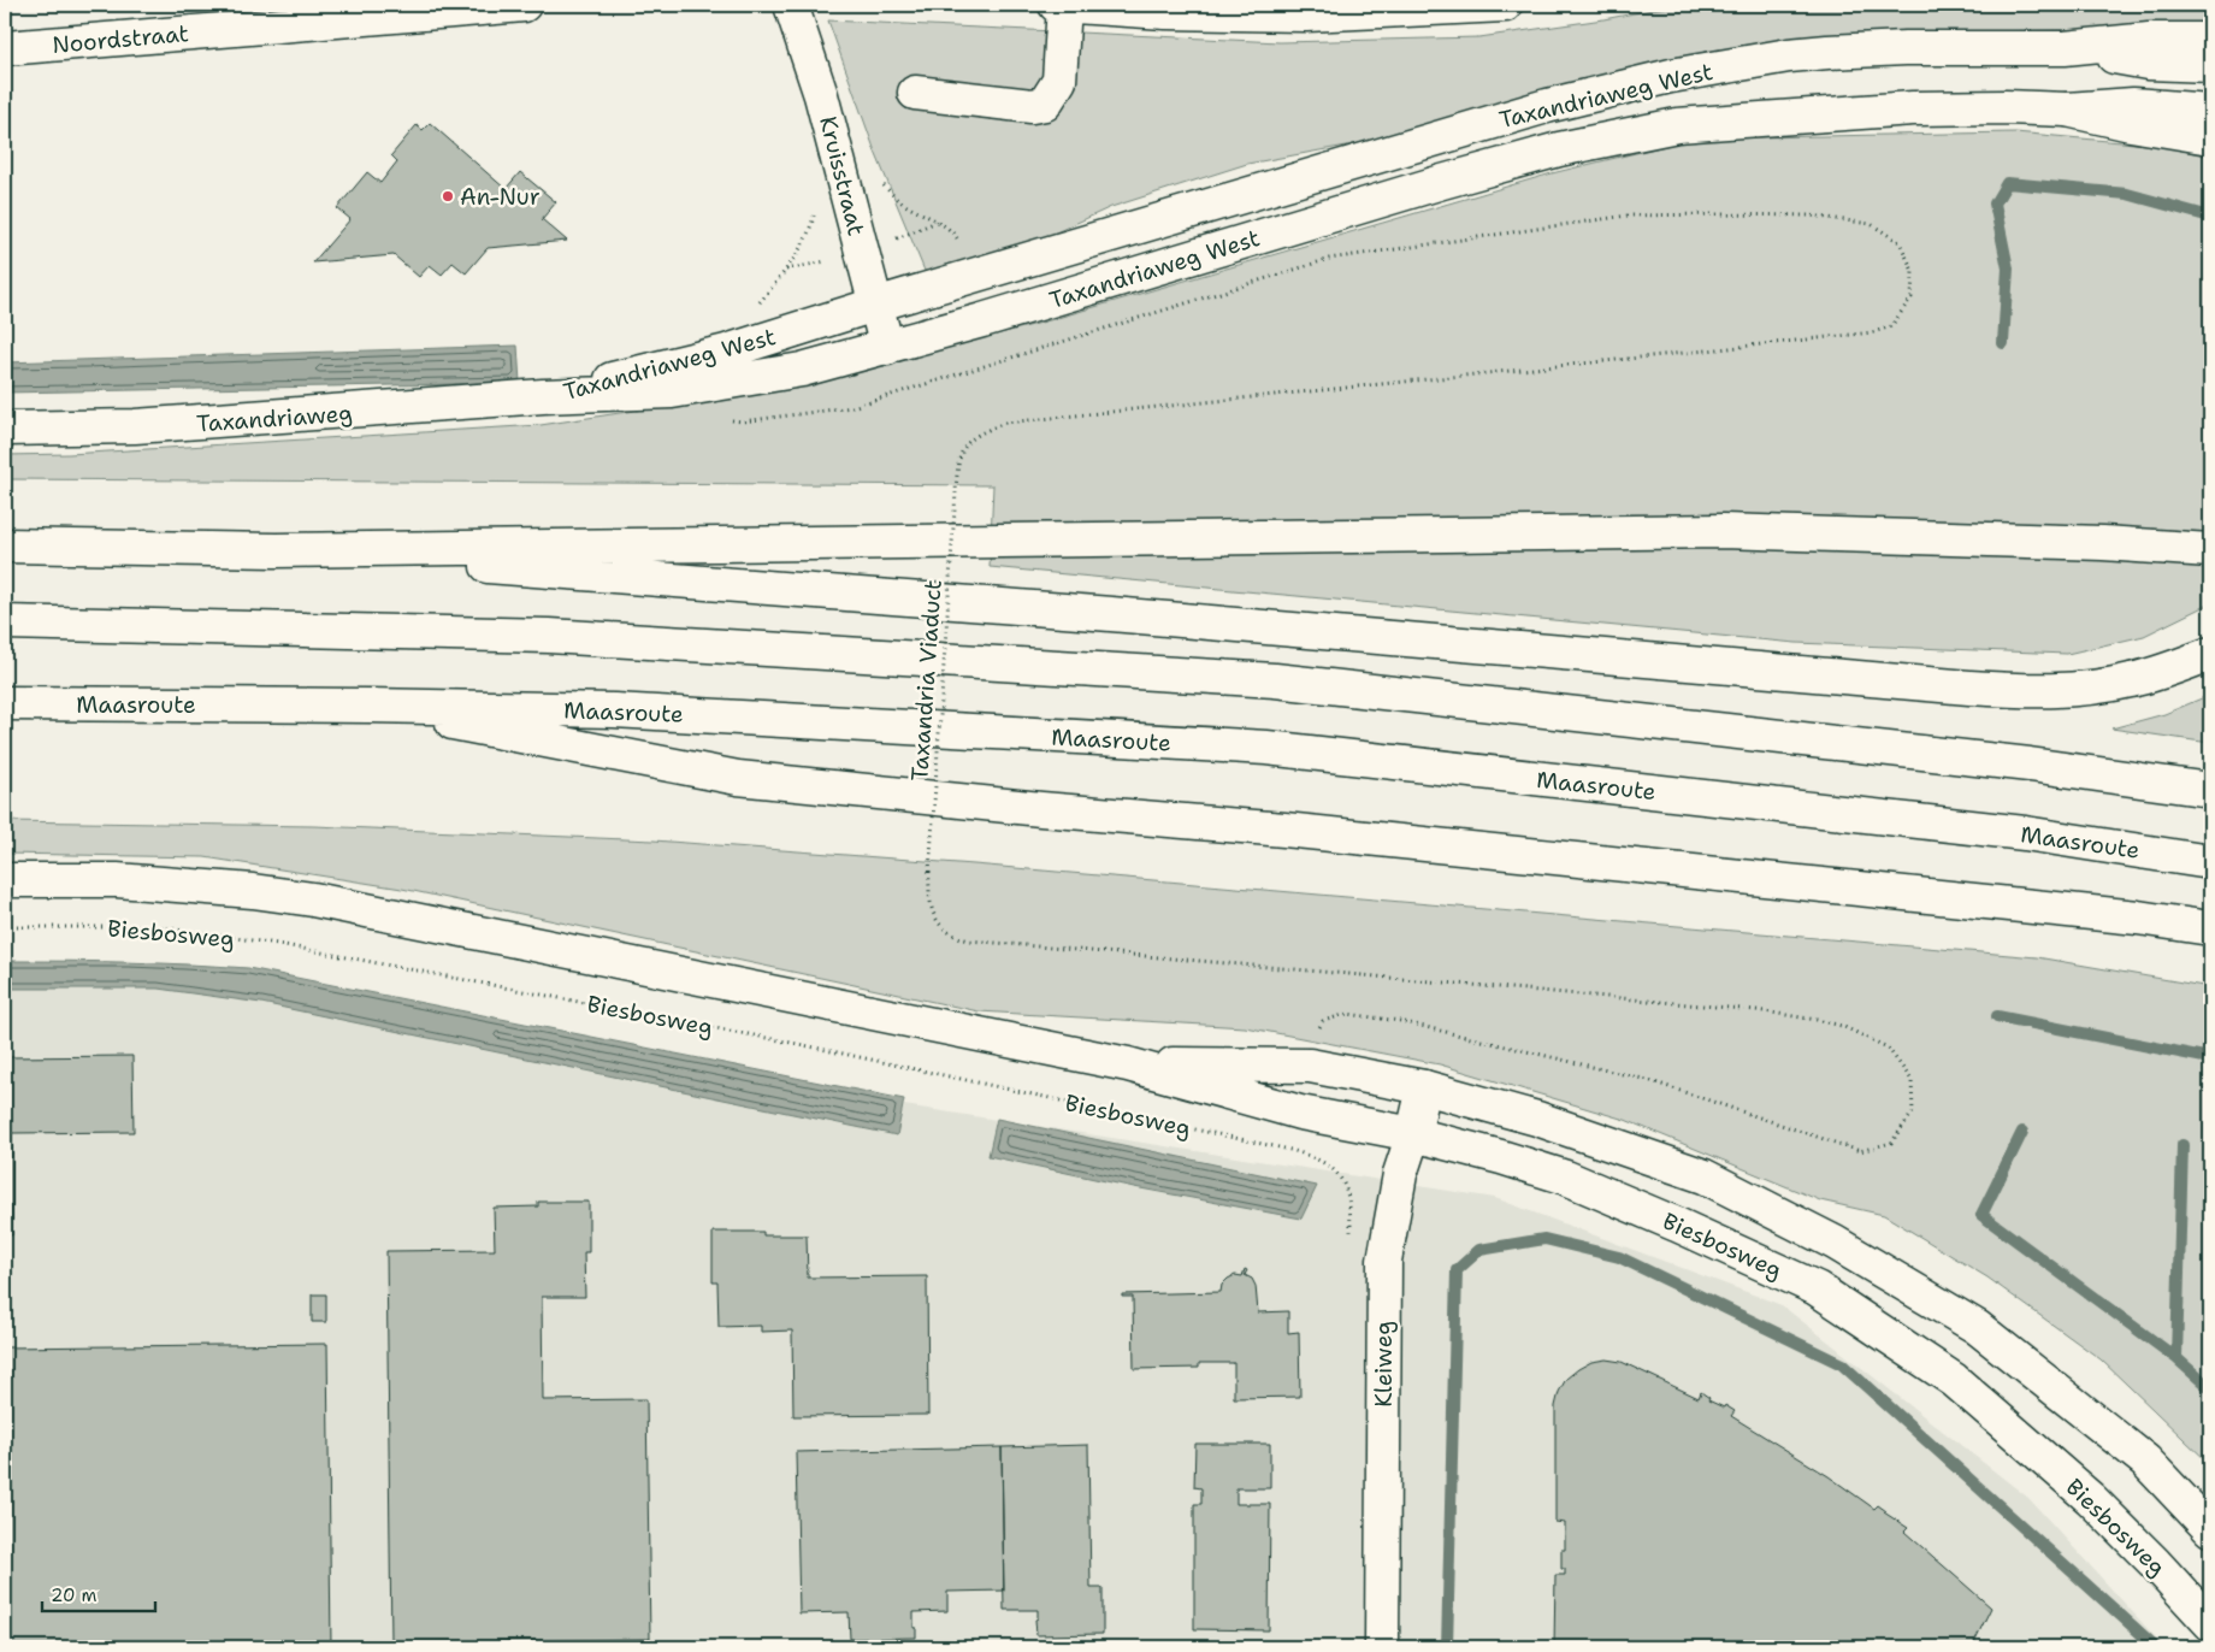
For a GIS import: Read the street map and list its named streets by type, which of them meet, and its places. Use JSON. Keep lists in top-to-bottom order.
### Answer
{
  "streets": {
    "main road": [
      "Noordstraat",
      "Taxandriaweg West",
      "Kruisstraat",
      "Taxandriaweg",
      "Maasroute",
      "Biesbosweg",
      "Kleiweg"
    ],
    "path": ["Taxandria Viaduct"]
  },
  "crossings": [
    ["Taxandriaweg West", "Kruisstraat"],
    ["Taxandriaweg West", "Taxandriaweg"],
    ["Taxandria Viaduct", "Biesbosweg"],
    ["Biesbosweg", "Kleiweg"]
  ],
  "places": ["An-Nur"],
  "scale_bar": "20 m"
}
